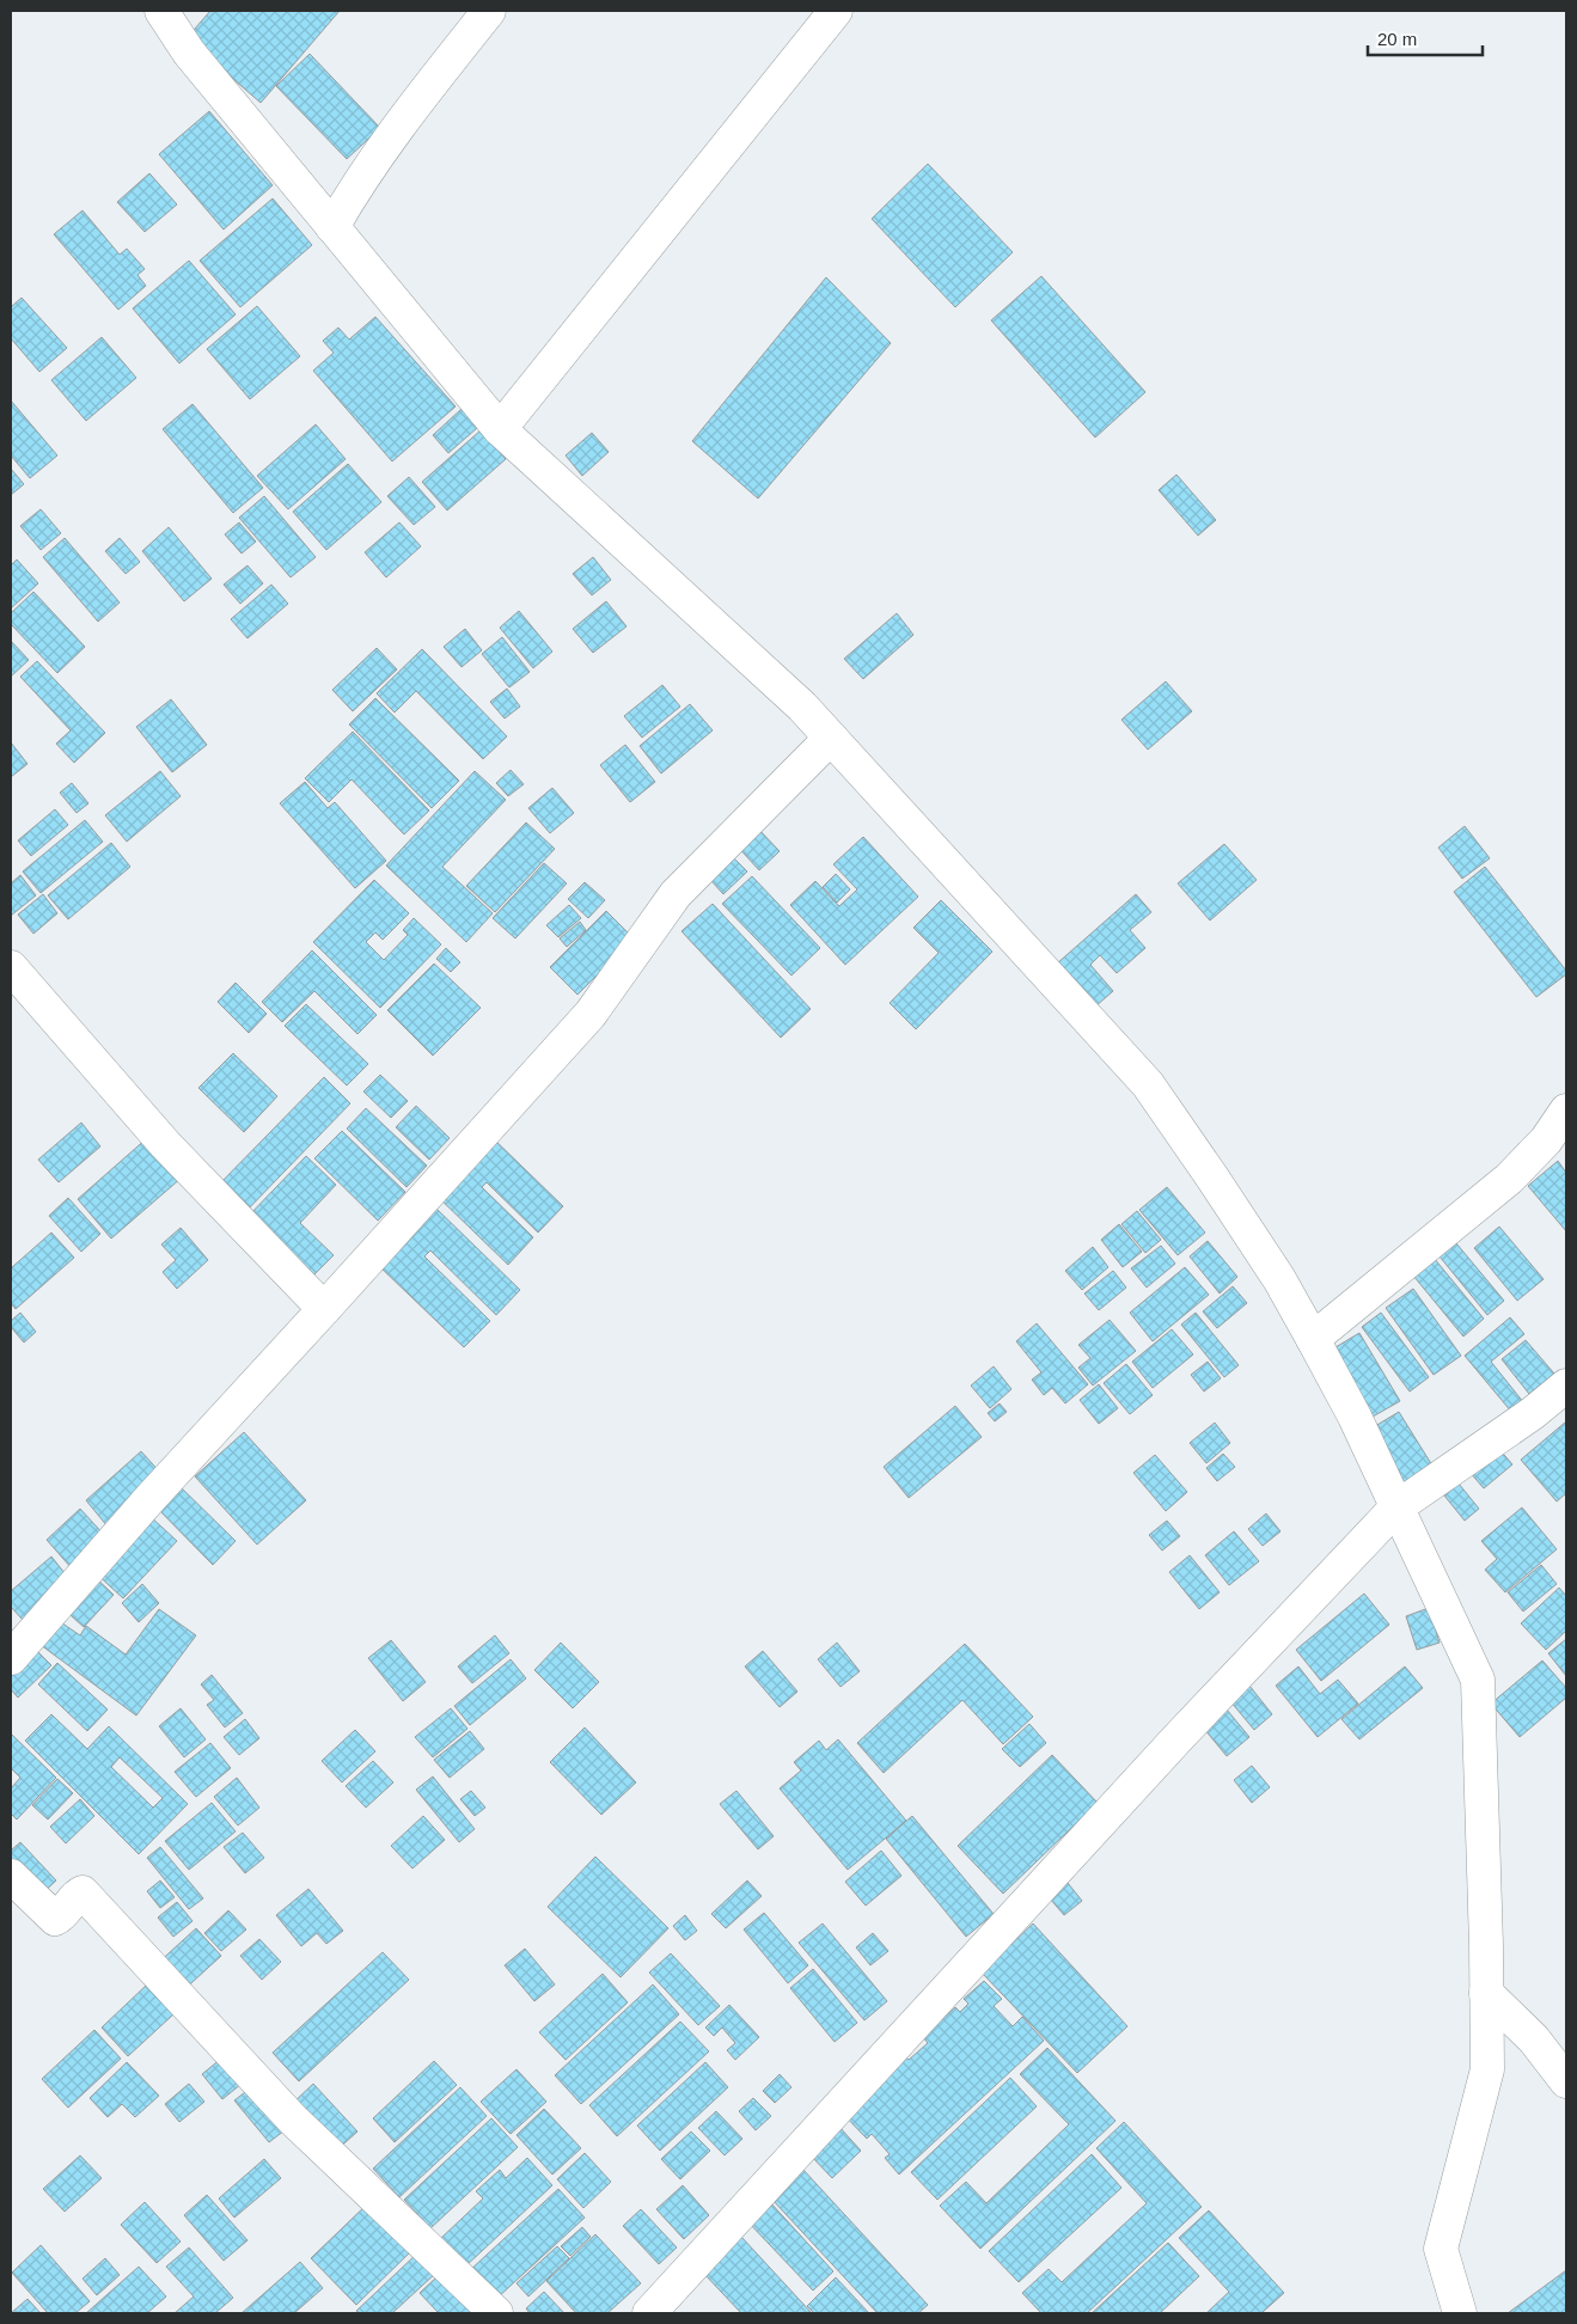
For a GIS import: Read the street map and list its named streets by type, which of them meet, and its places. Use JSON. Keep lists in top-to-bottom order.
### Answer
{
  "scale_bar": "20 m"
}
